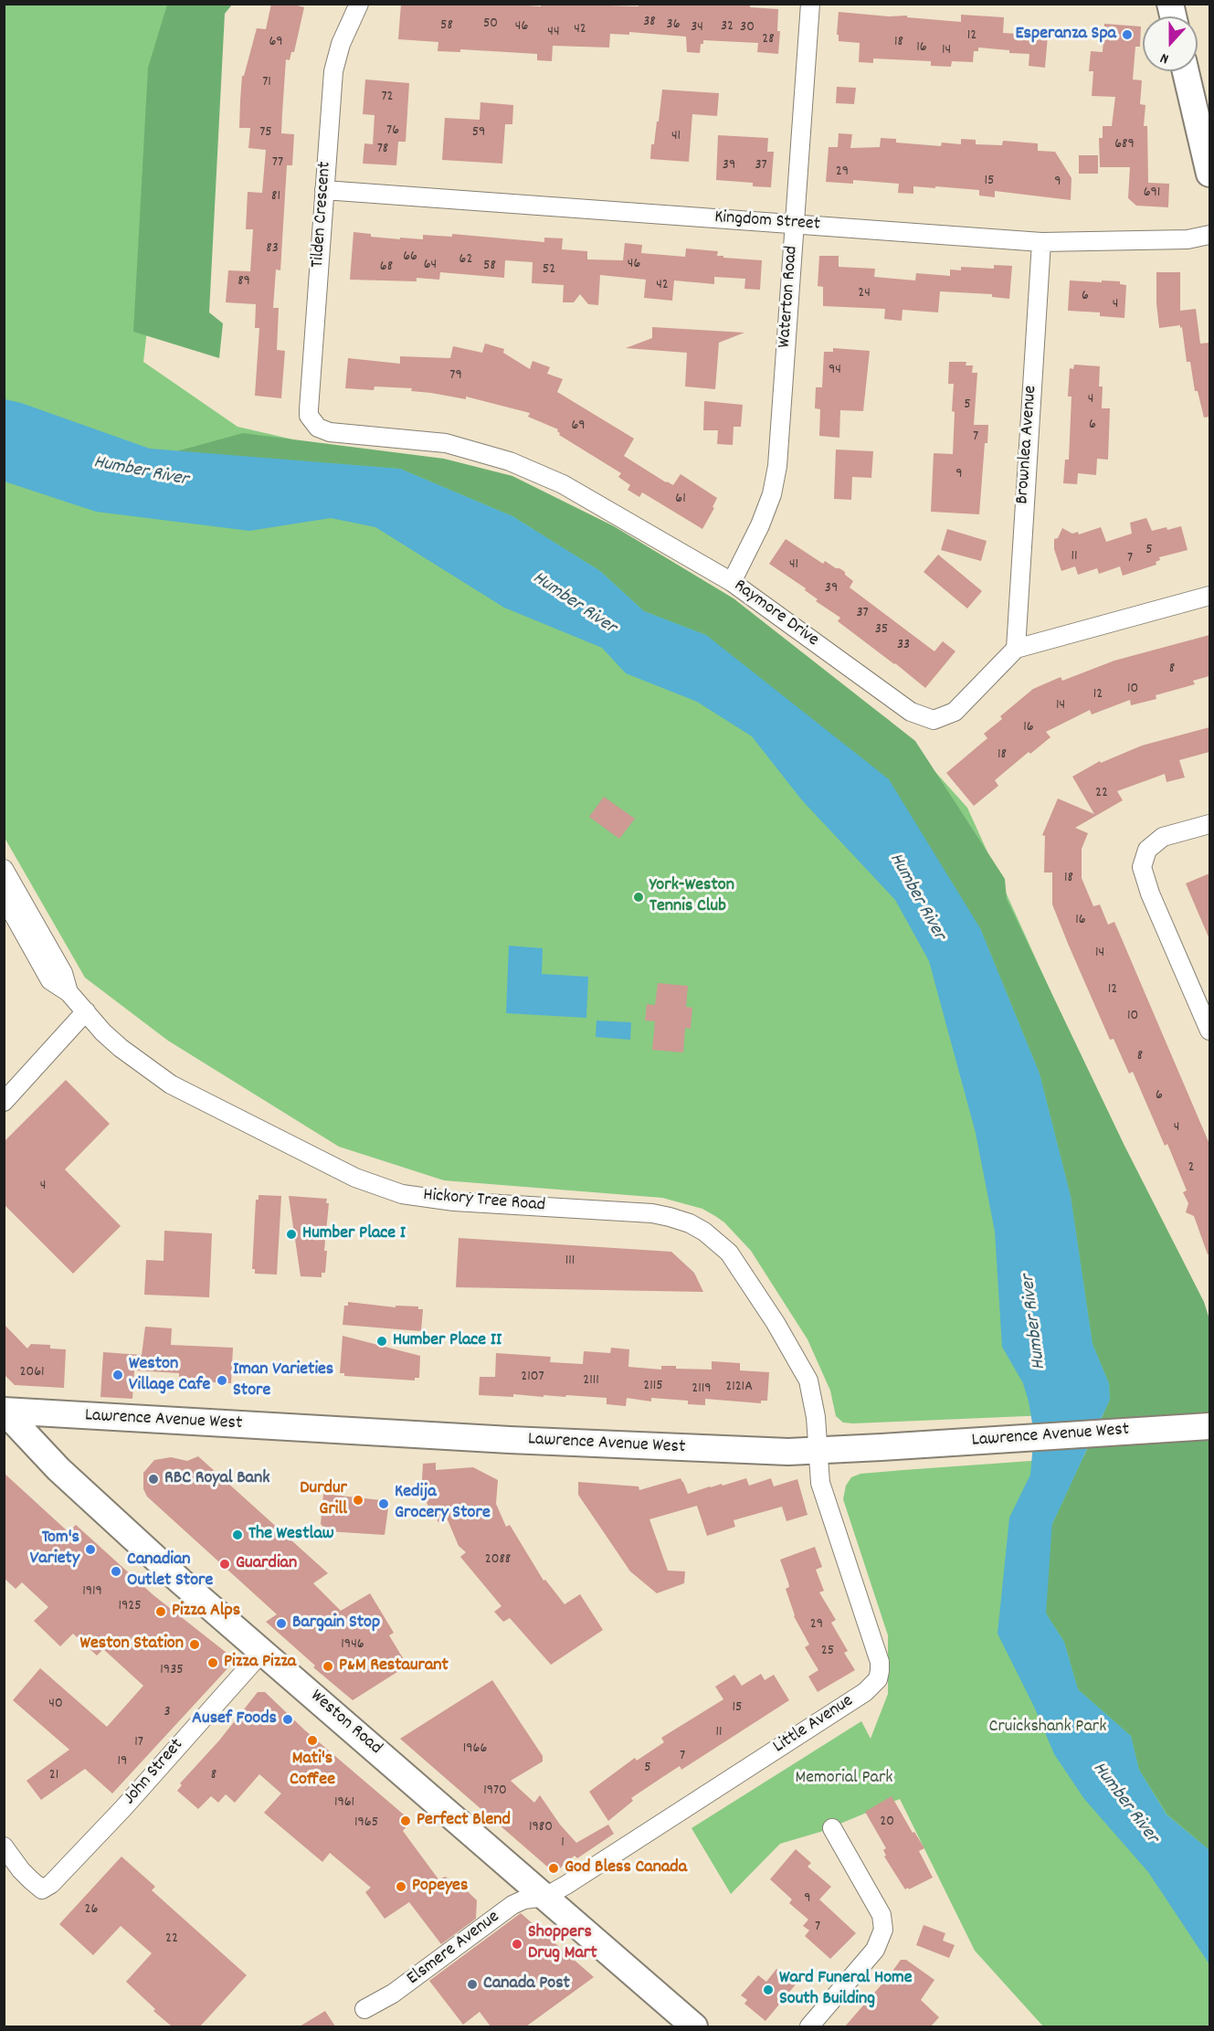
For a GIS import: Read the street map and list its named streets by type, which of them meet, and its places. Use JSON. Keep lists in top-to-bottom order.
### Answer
{
  "streets": {
    "main road": ["Lawrence Avenue West", "Weston Road"],
    "street": [
      "Tilden Crescent",
      "Kingdom Street",
      "Waterton Road",
      "Brownlea Avenue",
      "Raymore Drive",
      "Hickory Tree Road",
      "Little Avenue",
      "John Street",
      "Elsmere Avenue"
    ]
  },
  "crossings": [
    ["Tilden Crescent", "Kingdom Street"],
    ["Tilden Crescent", "Raymore Drive"],
    ["Kingdom Street", "Waterton Road"],
    ["Kingdom Street", "Brownlea Avenue"],
    ["Waterton Road", "Raymore Drive"],
    ["Brownlea Avenue", "Raymore Drive"],
    ["Hickory Tree Road", "Lawrence Avenue West"],
    ["Hickory Tree Road", "Little Avenue"],
    ["Lawrence Avenue West", "Weston Road"],
    ["Lawrence Avenue West", "Little Avenue"],
    ["Weston Road", "Little Avenue"],
    ["Weston Road", "John Street"],
    ["Weston Road", "Elsmere Avenue"],
    ["Little Avenue", "Elsmere Avenue"]
  ],
  "water": ["Humber River"],
  "parks": ["Cruickshank Park", "Memorial Park"],
  "places": [
    "Esperanza Spa",
    "York-Weston Tennis Club",
    "Humber Place I",
    "Humber Place II",
    "Weston Village Cafe",
    "Iman Varieties Store",
    "RBC Royal Bank",
    "Durdur Grill",
    "Kedija Grocery Store",
    "The Westlaw",
    "Tom's Variety",
    "Guardian",
    "Canadian Outlet Store",
    "Pizza Alps",
    "Bargain Stop",
    "Weston Station",
    "Pizza Pizza",
    "P&M Restaurant",
    "Ausef Foods",
    "Mati's Coffee",
    "Perfect Blend",
    "God Bless Canada",
    "Popeyes",
    "Shoppers Drug Mart",
    "Canada Post",
    "Ward Funeral Home South Building"
  ],
  "house_numbers": [
    "38",
    "50",
    "36",
    "58",
    "46",
    "32",
    "34",
    "30",
    "42",
    "44",
    "12",
    "28",
    "69",
    "18",
    "16",
    "14",
    "71",
    "72",
    "76",
    "75",
    "59",
    "41",
    "689",
    "78",
    "77",
    "39",
    "37",
    "29",
    "15",
    "9",
    "691",
    "81",
    "83",
    "66",
    "62",
    "46",
    "64",
    "58",
    "68",
    "52",
    "89",
    "42",
    "24",
    "6",
    "4",
    "94",
    "79",
    "4",
    "5",
    "6",
    "69",
    "7",
    "9",
    "61",
    "5",
    "11",
    "7",
    "41",
    "39",
    "37",
    "35",
    "33",
    "8",
    "10",
    "12",
    "14",
    "16",
    "18",
    "22",
    "18",
    "16",
    "14",
    "12",
    "10",
    "8",
    "6",
    "4",
    "2",
    "4",
    "111",
    "2061",
    "2107",
    "2111",
    "2115",
    "2121A",
    "2119",
    "2088",
    "1919",
    "1925",
    "29",
    "1946",
    "25",
    "1935",
    "40",
    "15",
    "3",
    "11",
    "17",
    "1966",
    "7",
    "19",
    "5",
    "21",
    "8",
    "1970",
    "1961",
    "20",
    "1965",
    "1980",
    "1",
    "9",
    "26",
    "7",
    "22"
  ],
  "north": "bottom"
}
